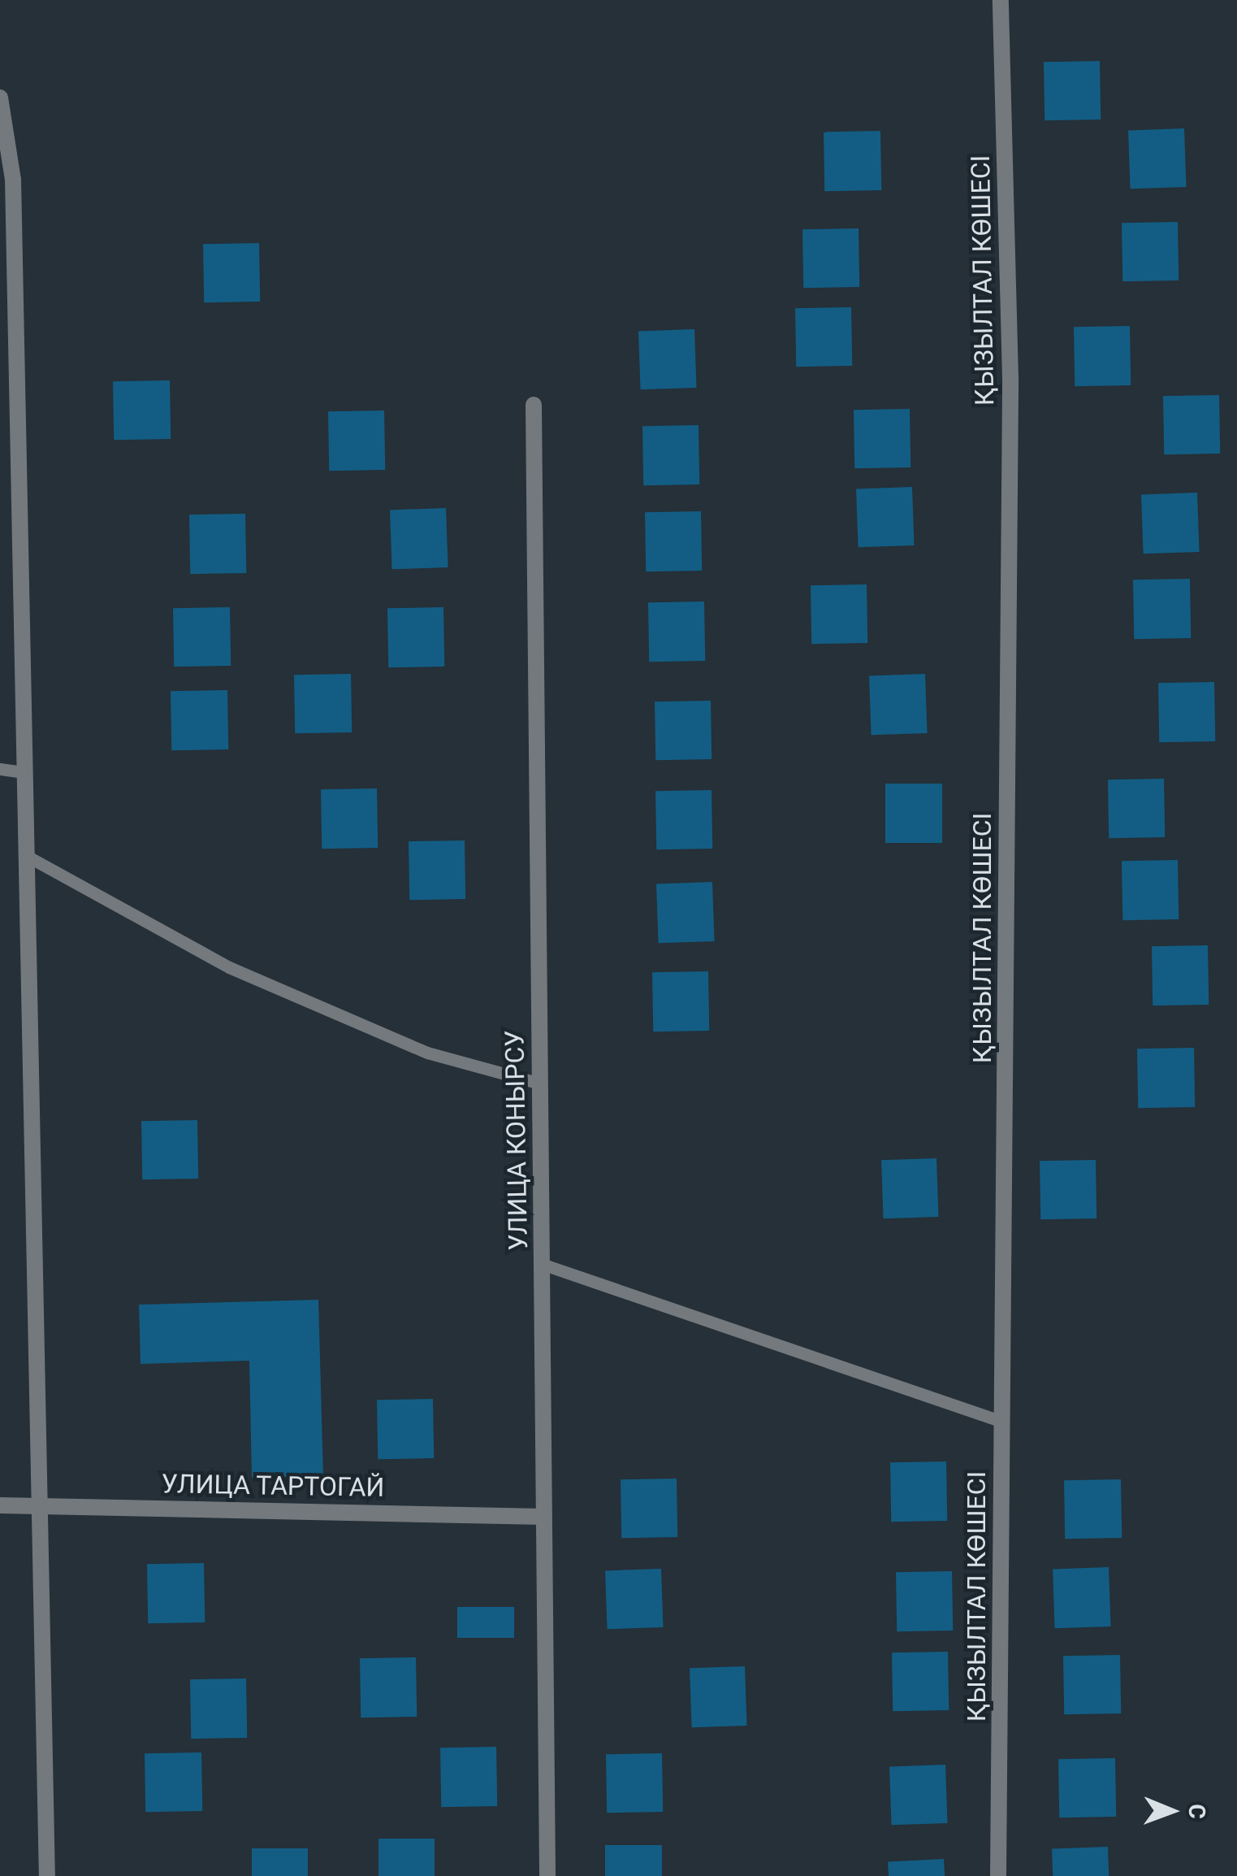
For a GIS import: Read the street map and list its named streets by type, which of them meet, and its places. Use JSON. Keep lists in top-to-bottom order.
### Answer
{
  "streets": {
    "street": ["ҚЫЗЫЛТАЛ КӨШЕСІ", "УЛИЦА КОНЫРСУ", "УЛИЦА ТАРТОГАЙ"]
  },
  "crossings": [
    ["УЛИЦА КОНЫРСУ", "УЛИЦА ТАРТОГАЙ"]
  ],
  "north": "right"
}
